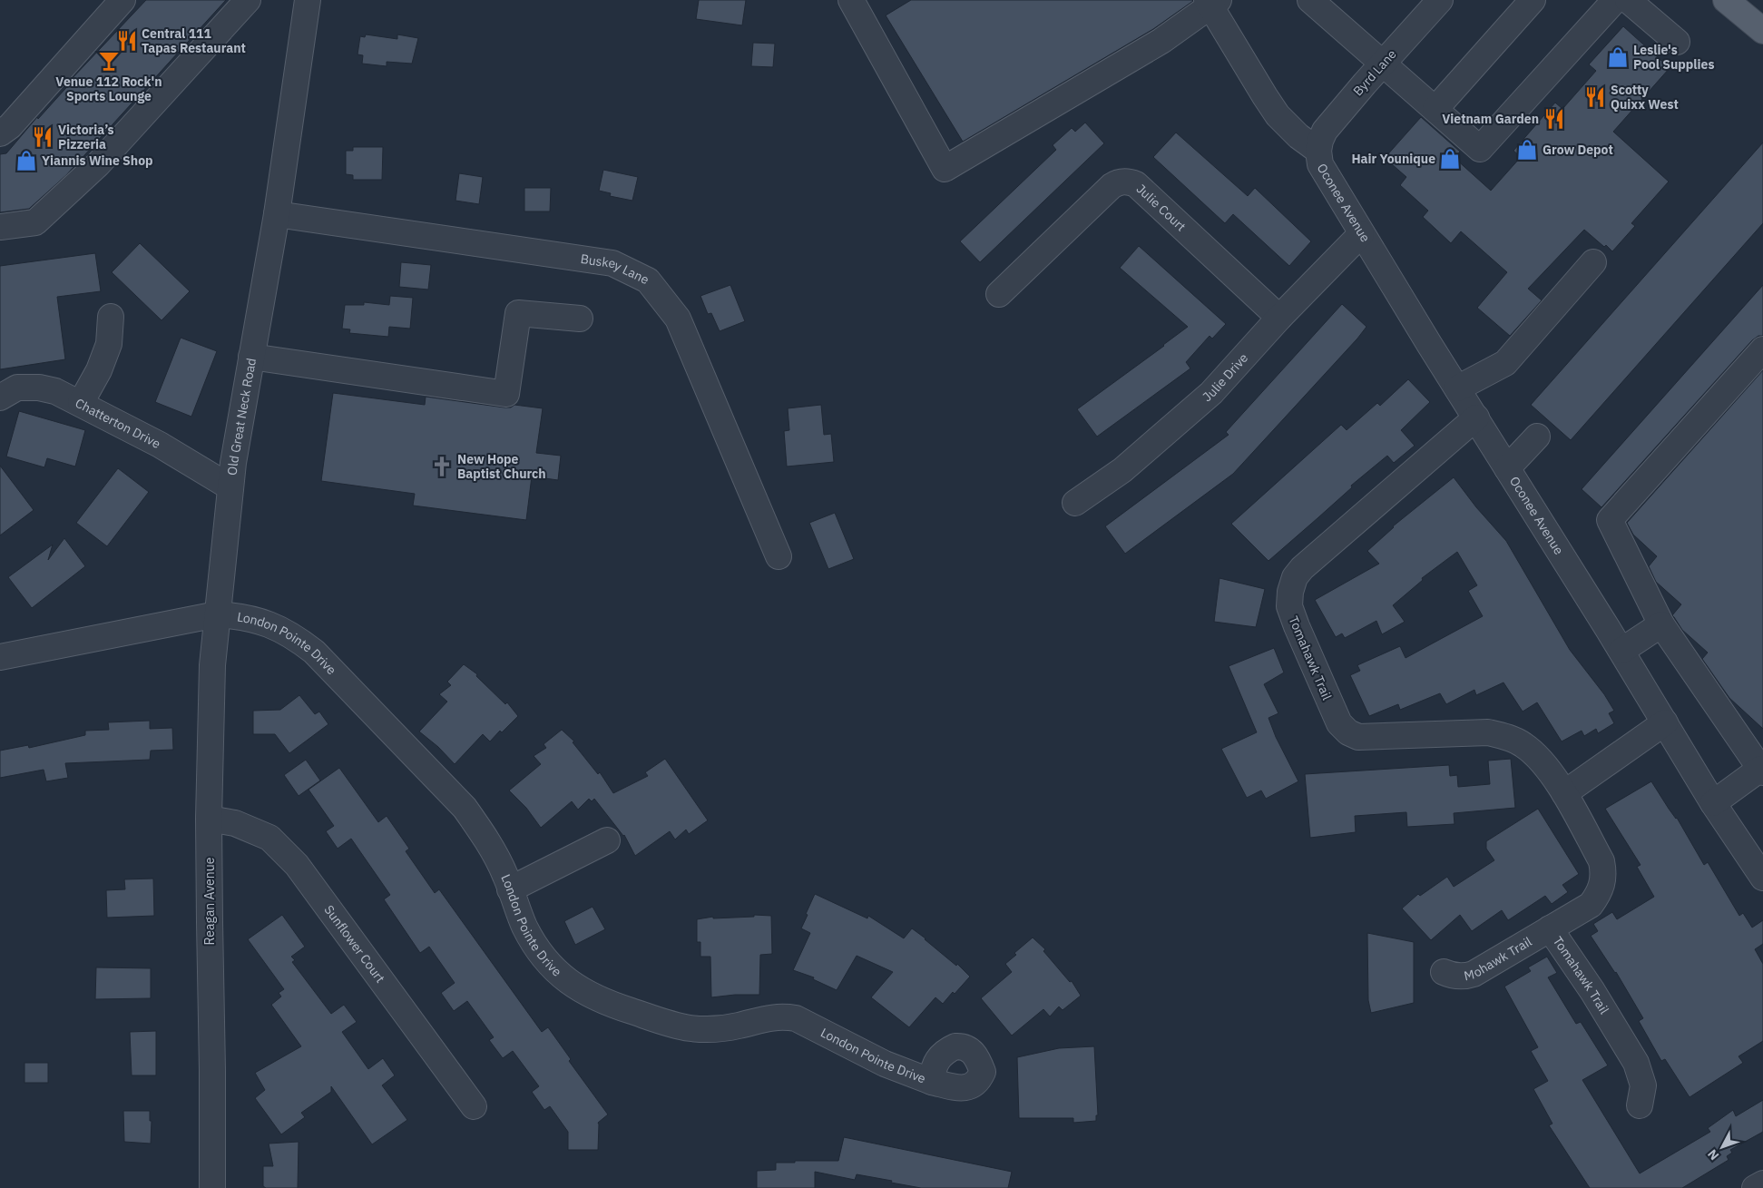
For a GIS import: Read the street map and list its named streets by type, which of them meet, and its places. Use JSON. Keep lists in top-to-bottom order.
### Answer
{
  "streets": {
    "street": [
      "Byrd Lane",
      "Oconee Avenue",
      "Julie Court",
      "Buskey Lane",
      "Julie Drive",
      "Old Great Neck Road",
      "Chatterton Drive",
      "London Pointe Drive",
      "Tomahawk Trail",
      "Reagan Avenue",
      "Sunflower Court",
      "Mohawk Trail"
    ]
  },
  "crossings": [
    ["Byrd Lane", "Oconee Avenue"],
    ["Oconee Avenue", "Julie Drive"],
    ["Oconee Avenue", "Tomahawk Trail"],
    ["Julie Court", "Julie Drive"],
    ["Buskey Lane", "Old Great Neck Road"],
    ["Old Great Neck Road", "Chatterton Drive"],
    ["Old Great Neck Road", "London Pointe Drive"],
    ["Old Great Neck Road", "Reagan Avenue"],
    ["London Pointe Drive", "Reagan Avenue"],
    ["Tomahawk Trail", "Mohawk Trail"],
    ["Reagan Avenue", "Sunflower Court"]
  ],
  "places": {
    "restaurant": [
      "Central 111 Tapas Restaurant",
      "Scotty Quixx West",
      "Vietnam Garden",
      "Victoria’s Pizzeria"
    ],
    "shop": [
      "Leslie's Pool Supplies",
      "Grow Depot",
      "Hair Younique",
      "Yiannis Wine Shop"
    ],
    "bar": ["Venue 112 Rock'n Sports Lounge"],
    "church": ["New Hope Baptist Church"]
  },
  "north": "bottom left"
}
